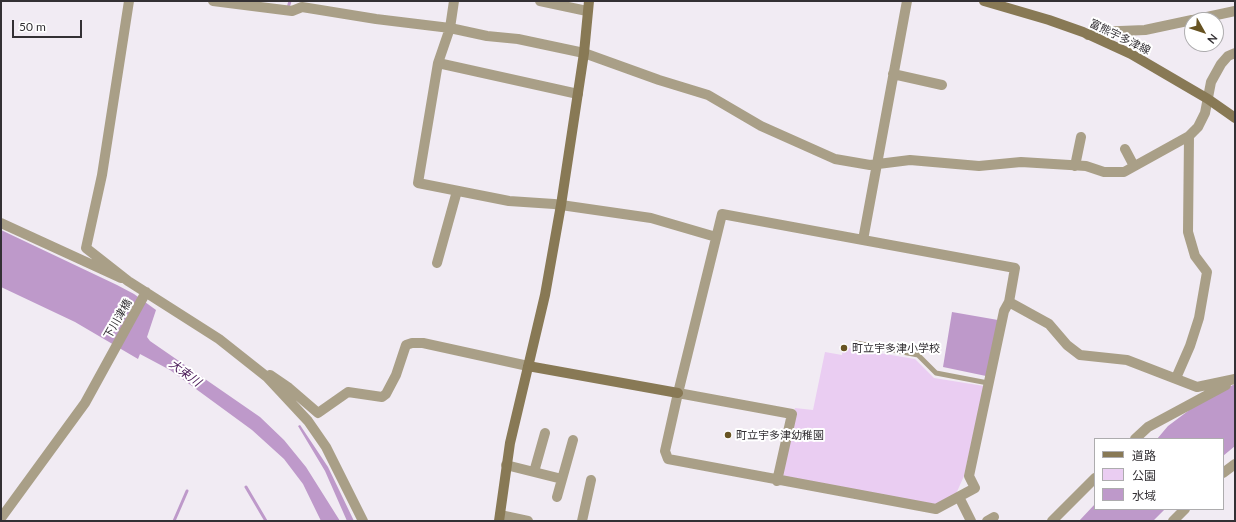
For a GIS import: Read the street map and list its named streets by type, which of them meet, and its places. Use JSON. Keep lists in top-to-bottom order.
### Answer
{
  "streets": {
    "street": ["富熊宇多津線", "下川津橋"]
  },
  "water": ["大束川"],
  "places": ["町立宇多津小学校", "町立宇多津幼稚園"],
  "legend": ["道路", "公園", "水域"],
  "scale_bar": "50 m",
  "north": "bottom right"
}
